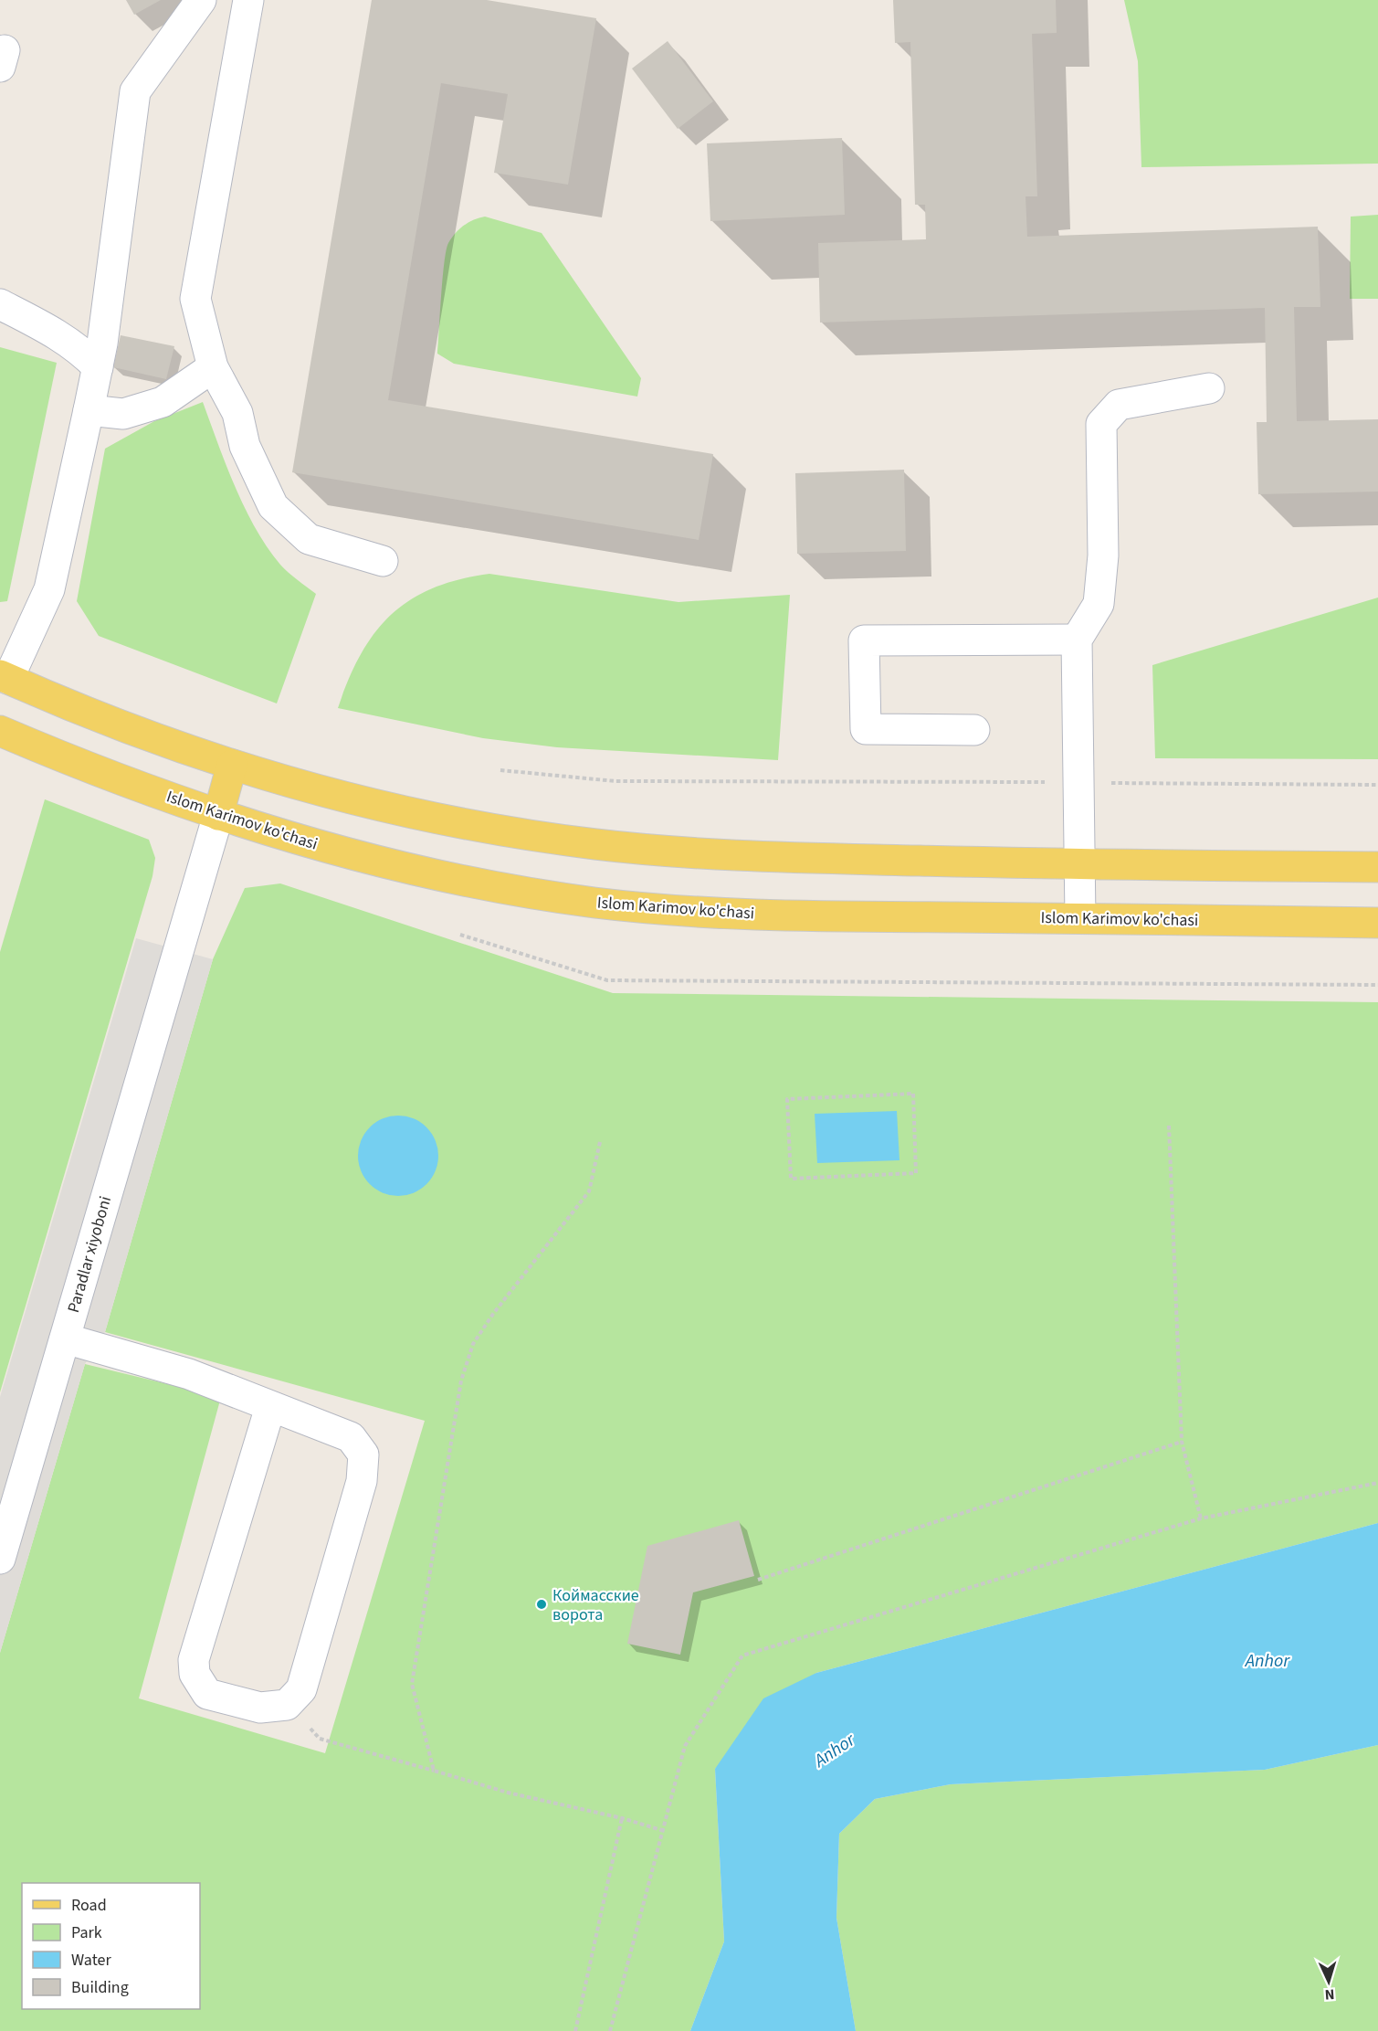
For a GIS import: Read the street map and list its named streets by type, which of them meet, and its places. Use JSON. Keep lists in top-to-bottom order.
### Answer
{
  "streets": {
    "main road": ["Islom Karimov ko'chasi"],
    "street": ["Paradlar xiyoboni"]
  },
  "crossings": [
    ["Islom Karimov ko'chasi", "Paradlar xiyoboni"]
  ],
  "water": ["Anhor"],
  "places": ["Коймасские ворота"],
  "legend": [
    "Road",
    "Park",
    "Water",
    "Building"
  ],
  "north": "bottom"
}
